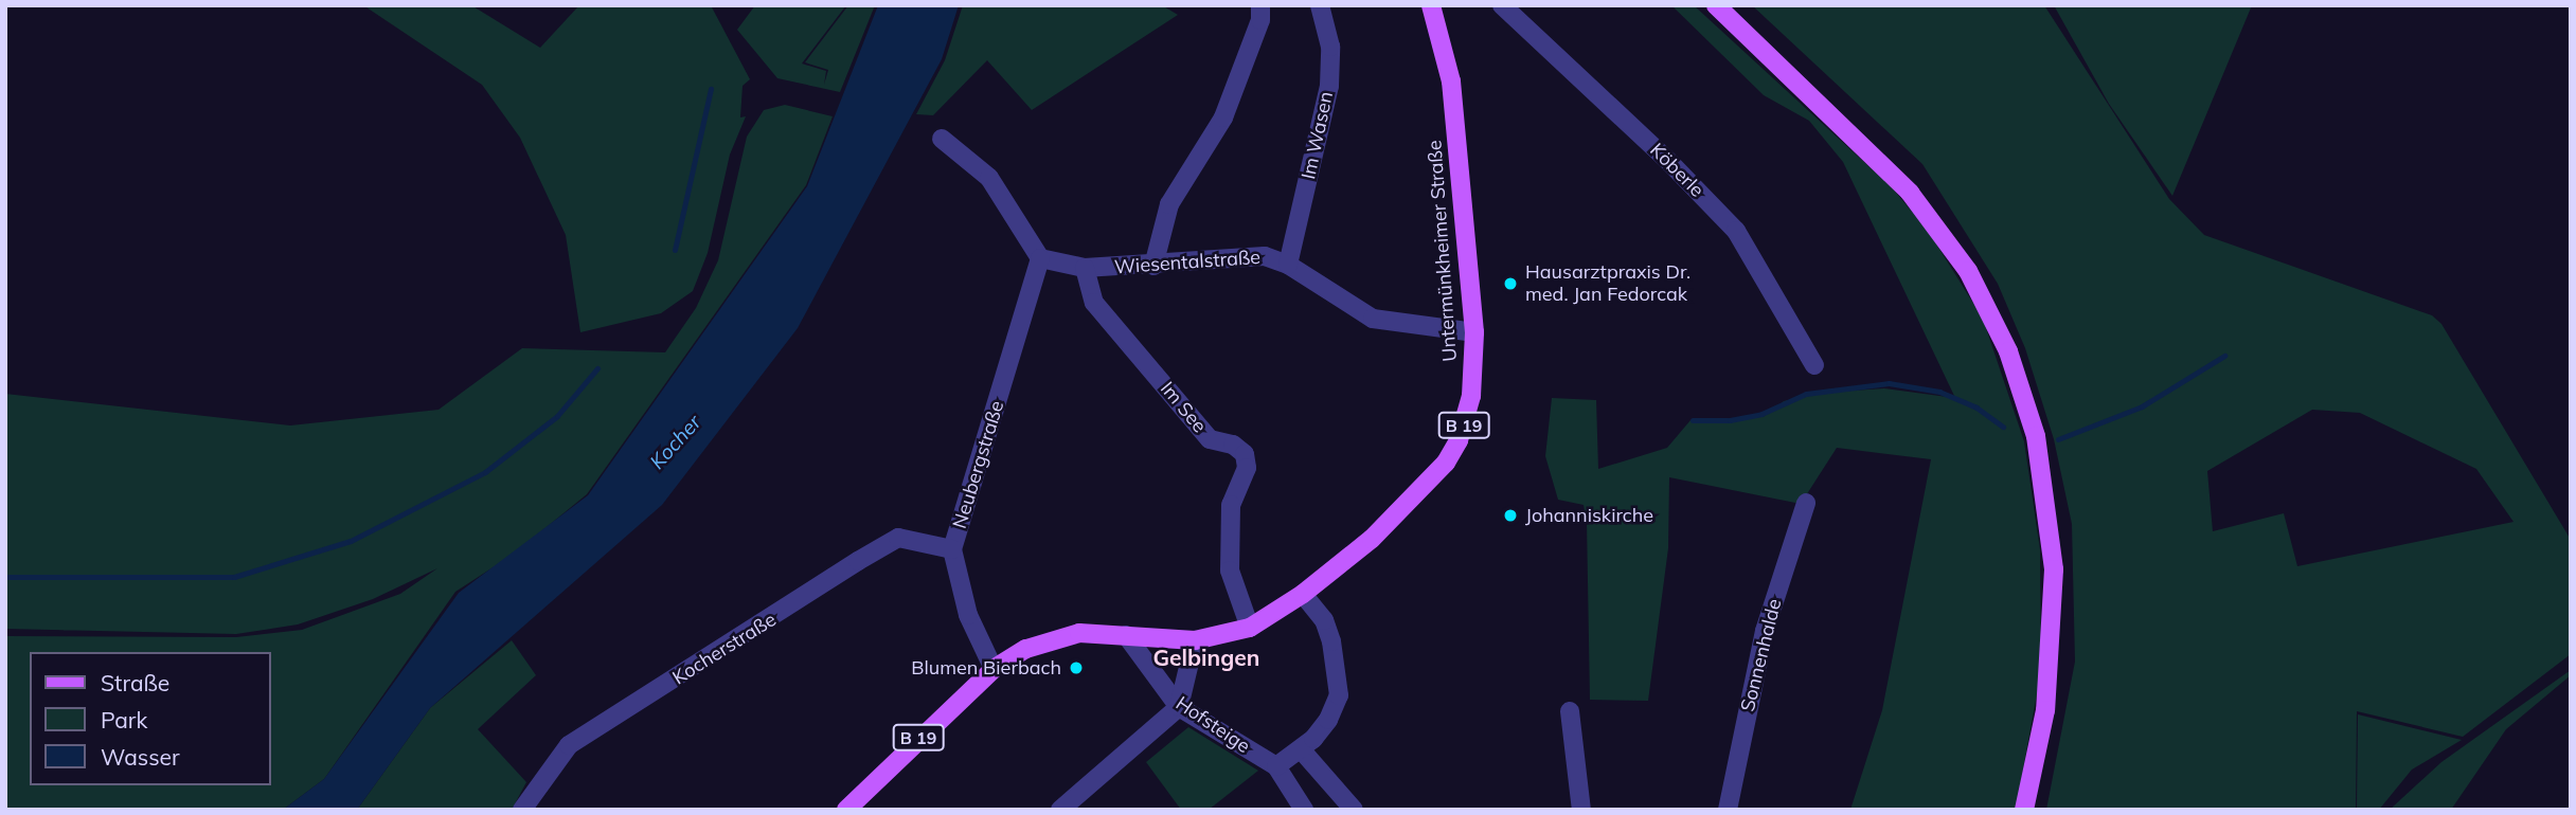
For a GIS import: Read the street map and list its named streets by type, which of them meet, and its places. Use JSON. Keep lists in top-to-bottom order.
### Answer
{
  "streets": {
    "main road": ["Untermünkheimer Straße", "B 19"],
    "street": [
      "Im Wasen",
      "Köberle",
      "Wiesentalstraße",
      "Im See",
      "Neubergstraße",
      "Kocherstraße",
      "Sonnenhalde",
      "Hofsteige"
    ]
  },
  "crossings": [
    ["Im Wasen", "Wiesentalstraße"],
    ["Untermünkheimer Straße", "Wiesentalstraße"],
    ["Untermünkheimer Straße", "Im See"],
    ["Untermünkheimer Straße", "B 19"],
    ["Untermünkheimer Straße", "Hofsteige"],
    ["Wiesentalstraße", "Im See"],
    ["Wiesentalstraße", "Neubergstraße"],
    ["B 19", "Neubergstraße"],
    ["B 19", "Hofsteige"],
    ["Neubergstraße", "Kocherstraße"]
  ],
  "districts": ["Gelbingen"],
  "water": ["Kocher"],
  "places": ["Hausarztpraxis Dr. med. Jan Fedorcak", "Johanniskirche", "Blumen Bierbach"],
  "legend": ["Straße", "Park", "Wasser"]
}
